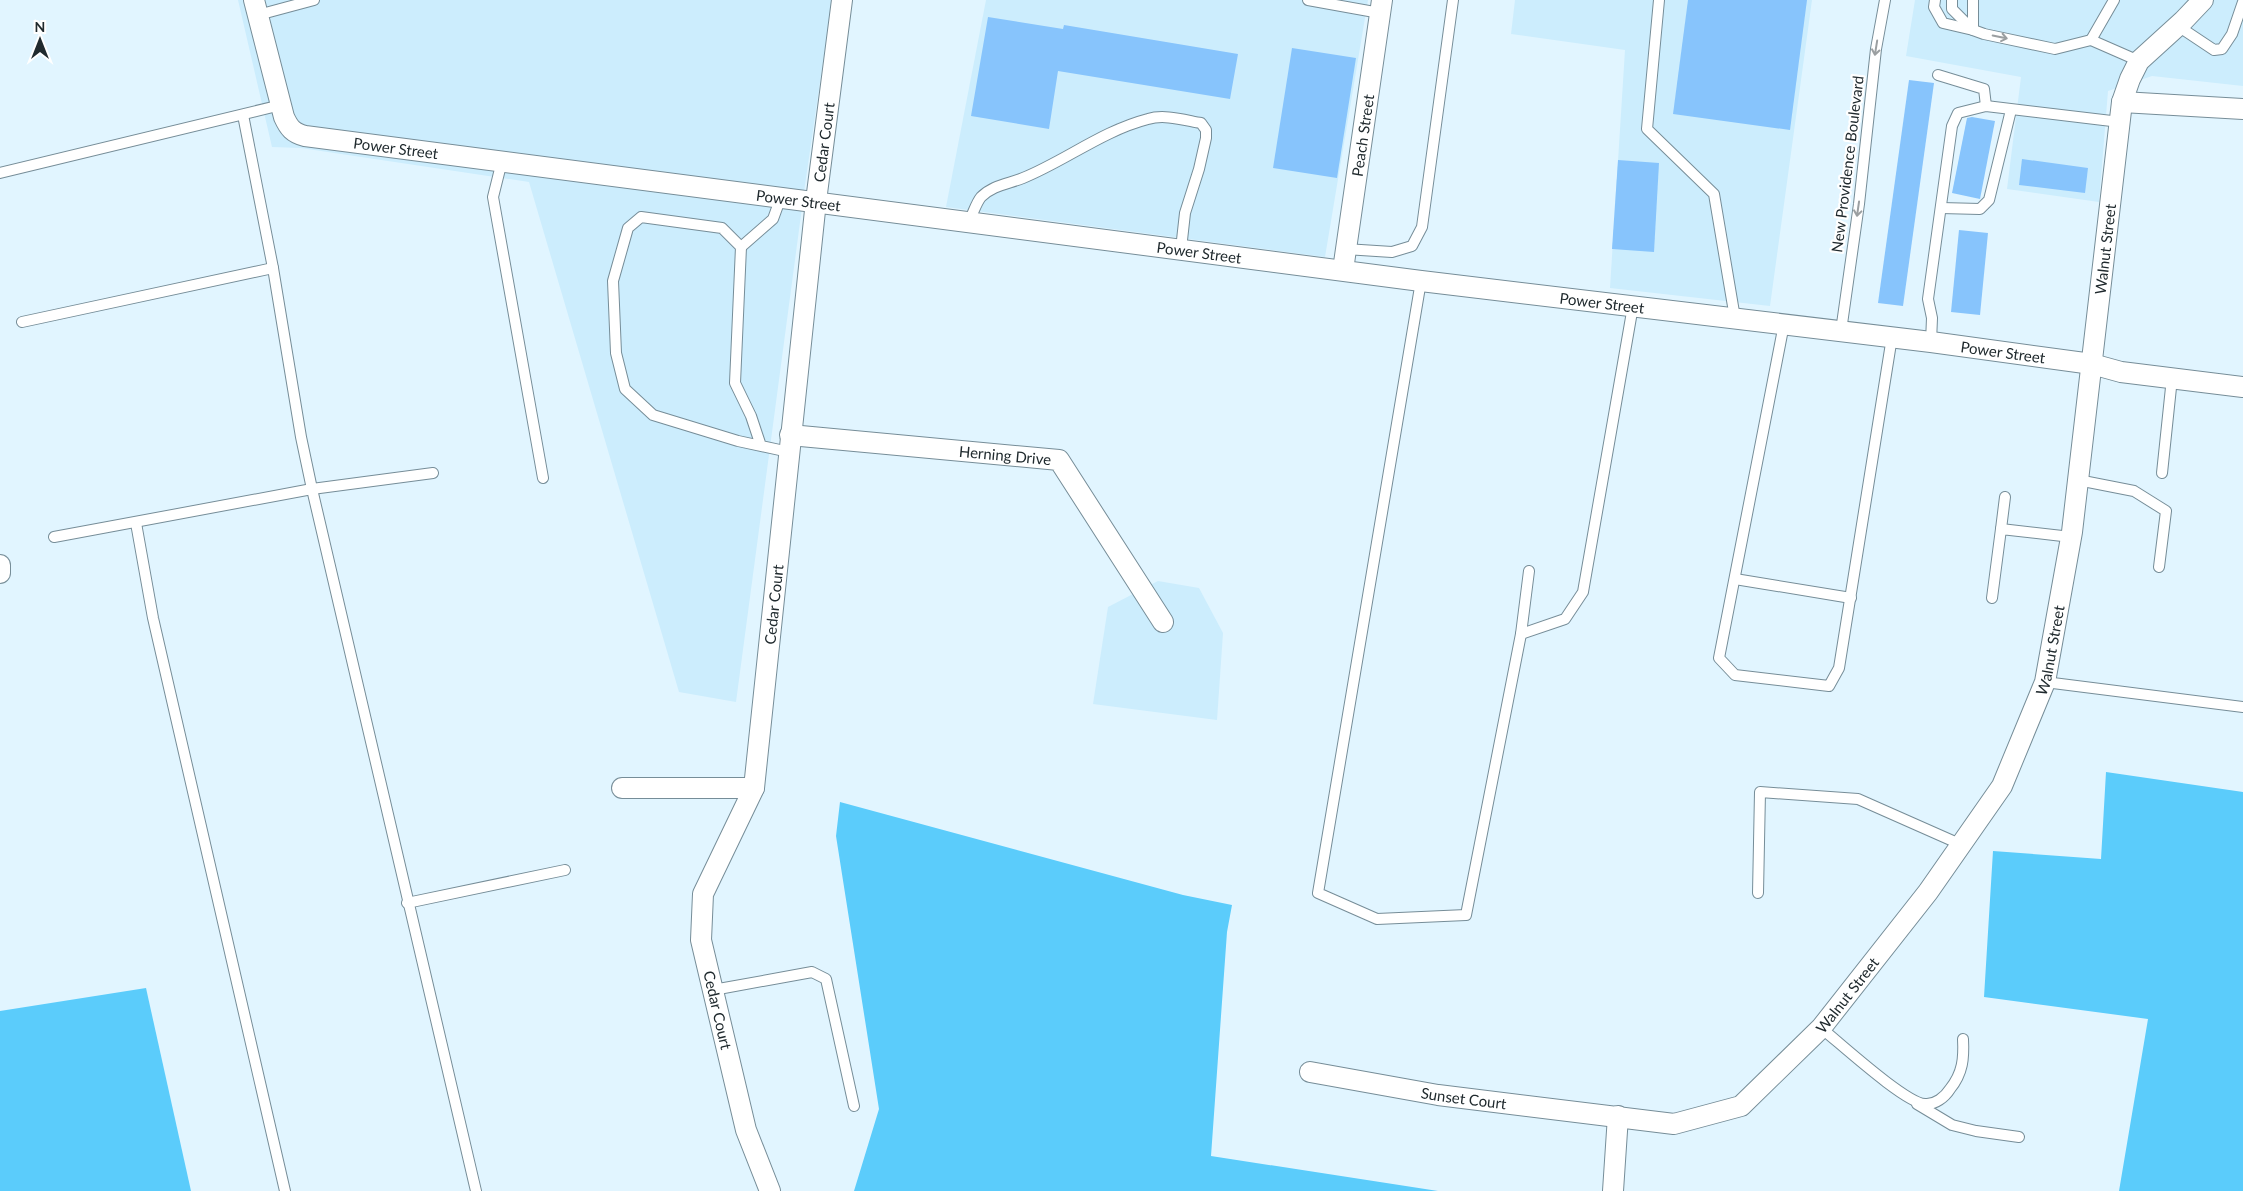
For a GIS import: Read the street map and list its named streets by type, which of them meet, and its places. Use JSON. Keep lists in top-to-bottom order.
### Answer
{
  "streets": {
    "street": [
      "Peach Street",
      "Cedar Court",
      "Power Street",
      "Walnut Street",
      "Herning Drive",
      "Sunset Court"
    ],
    "lane": ["New Providence Boulevard"]
  },
  "crossings": [
    ["Peach Street", "Power Street"],
    ["Cedar Court", "Power Street"],
    ["Cedar Court", "Herning Drive"],
    ["Power Street", "New Providence Boulevard"],
    ["Power Street", "Walnut Street"],
    ["Walnut Street", "Sunset Court"]
  ],
  "north": "top"
}
